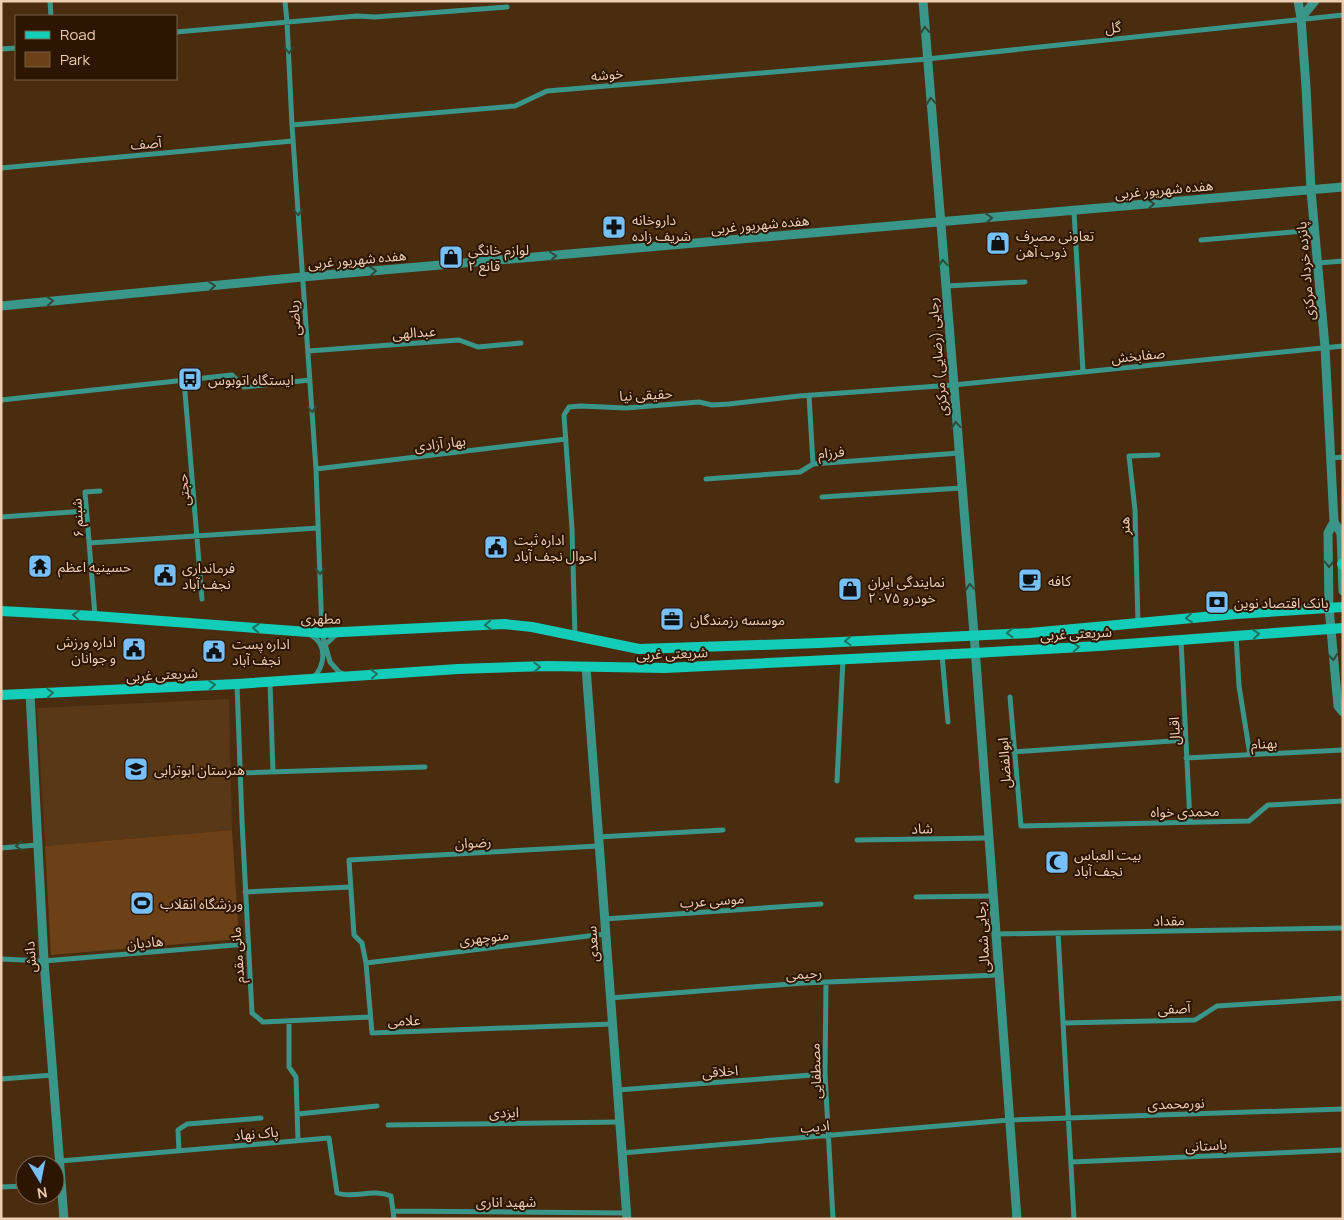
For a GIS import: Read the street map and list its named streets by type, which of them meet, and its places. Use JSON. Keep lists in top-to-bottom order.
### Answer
{
  "streets": {
    "main road": ["مطهری", "شریعتی غربی"],
    "street": [
      "گل",
      "خوشه",
      "آصف",
      "هفده شهریور غربی",
      "پانزده خرداد مرکزی",
      "ریاضی",
      "عبدالهی",
      "صفابخش",
      "رجایی (رضایی) مرکزی",
      "حقیقی نیا",
      "بهار آزادی",
      "فرزام",
      "حجتی",
      "شبنم ۶",
      "هنر",
      "اقبال",
      "بهنام",
      "ابوالفضل",
      "محمدی خواه",
      "شاد",
      "رضوان",
      "موسی عرب",
      "مقداد",
      "منوچهری",
      "رجایی شمالی",
      "هادیان",
      "سعدی",
      "مانی مقدم",
      "دانش",
      "رحیمی",
      "آصفی",
      "علامی",
      "اخلاقی",
      "مصطفایی",
      "نورمحمدی",
      "ایزدی",
      "ادیب",
      "پاک نهاد",
      "باستانی",
      "شهید اناری"
    ]
  },
  "crossings": [
    ["گل", "خوشه"],
    ["گل", "پانزده خرداد مرکزی"],
    ["گل", "رجایی (رضایی) مرکزی"],
    ["خوشه", "ریاضی"],
    ["خوشه", "رجایی (رضایی) مرکزی"],
    ["آصف", "ریاضی"],
    ["هفده شهریور غربی", "پانزده خرداد مرکزی"],
    ["هفده شهریور غربی", "ریاضی"],
    ["هفده شهریور غربی", "رجایی (رضایی) مرکزی"],
    ["پانزده خرداد مرکزی", "صفابخش"],
    ["پانزده خرداد مرکزی", "شریعتی غربی"],
    ["ریاضی", "عبدالهی"],
    ["ریاضی", "بهار آزادی"],
    ["ریاضی", "مطهری"],
    ["ریاضی", "شریعتی غربی"],
    ["صفابخش", "رجایی (رضایی) مرکزی"],
    ["صفابخش", "حقیقی نیا"],
    ["رجایی (رضایی) مرکزی", "حقیقی نیا"],
    ["رجایی (رضایی) مرکزی", "فرزام"],
    ["رجایی (رضایی) مرکزی", "شریعتی غربی"],
    ["رجایی (رضایی) مرکزی", "رجایی شمالی"],
    ["حقیقی نیا", "بهار آزادی"],
    ["حقیقی نیا", "مطهری"],
    ["شبنم ۶", "مطهری"],
    ["هنر", "شریعتی غربی"],
    ["مطهری", "شریعتی غربی"],
    ["شریعتی غربی", "اقبال"],
    ["شریعتی غربی", "رجایی شمالی"],
    ["شریعتی غربی", "سعدی"],
    ["شریعتی غربی", "مانی مقدم"],
    ["شریعتی غربی", "دانش"],
    ["اقبال", "بهنام"],
    ["اقبال", "محمدی خواه"],
    ["ابوالفضل", "محمدی خواه"],
    ["شاد", "رجایی شمالی"],
    ["رضوان", "سعدی"],
    ["رضوان", "علامی"],
    ["موسی عرب", "سعدی"],
    ["مقداد", "رجایی شمالی"],
    ["منوچهری", "سعدی"],
    ["منوچهری", "علامی"],
    ["رجایی شمالی", "رحیمی"],
    ["رجایی شمالی", "نورمحمدی"],
    ["رجایی شمالی", "ادیب"],
    ["هادیان", "مانی مقدم"],
    ["هادیان", "دانش"],
    ["سعدی", "رحیمی"],
    ["سعدی", "علامی"],
    ["سعدی", "اخلاقی"],
    ["سعدی", "ایزدی"],
    ["سعدی", "ادیب"],
    ["سعدی", "شهید اناری"],
    ["مانی مقدم", "علامی"],
    ["رحیمی", "مصطفایی"],
    ["اخلاقی", "مصطفایی"],
    ["مصطفایی", "ادیب"],
    ["نورمحمدی", "ادیب"],
    ["پاک نهاد", "شهید اناری"]
  ],
  "one_way": [
    "هفده شهریور غربی",
    "ریاضی",
    "رجایی (رضایی) مرکزی",
    "مطهری"
  ],
  "places": {
    "pharmacy": ["داروخانه شریف زاده"],
    "shop": ["تعاونی مصرف ذوب آهن", "لوازم خانگی قانع ۲", "نمایندگی ایران خودرو ۲۰۷۵"],
    "bus stop": ["ایستگاه اتوبوس"],
    "public building": [
      "اداره ثبت احوال نجف آباد",
      "فرمانداری نجف آباد",
      "اداره ورزش و جوانان",
      "اداره پست نجف آباد"
    ],
    "temple": ["حسینیه اعظم"],
    "cafe": ["کافه"],
    "bank": ["بانک اقتصاد نوین"],
    "office": ["موسسه رزمندگان"],
    "school or university": ["هنرستان ابوترابی"],
    "mosque": ["بیت العباس نجف آباد"],
    "sports": ["ورزشگاه انقلاب"]
  },
  "legend": ["Road", "Park"],
  "north": "bottom"
}
